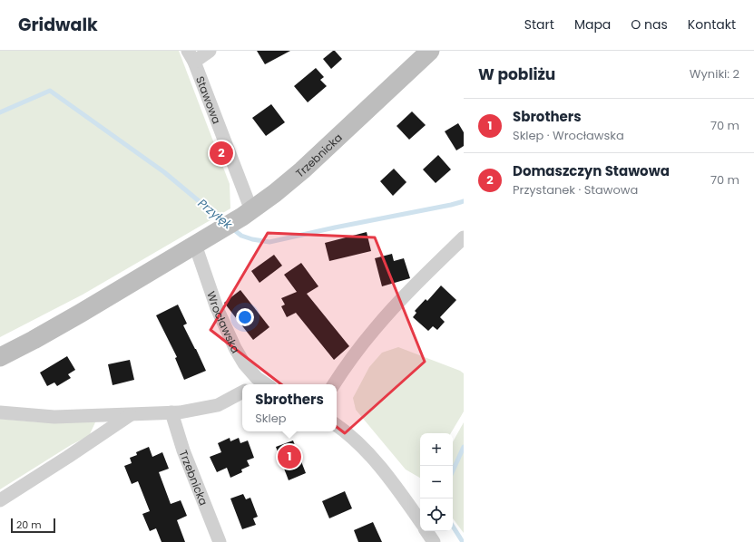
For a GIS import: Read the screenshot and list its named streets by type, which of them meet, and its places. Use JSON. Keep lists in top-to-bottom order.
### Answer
{
  "streets": {
    "street": ["Stawowa", "Trzebnicka", "Wrocławska"]
  },
  "crossings": [
    ["Stawowa", "Trzebnicka"],
    ["Trzebnicka", "Wrocławska"]
  ],
  "water": ["Przyłęk"],
  "scale_bar": "20 m",
  "page": {
    "header": "Gridwalk",
    "nav": [
      "Start",
      "Mapa",
      "O nas",
      "Kontakt"
    ],
    "heading": ["W pobliżu", "Wyniki: 2"],
    "list": [
      {
        "mark": "1",
        "name": "Sbrothers",
        "note": "Sklep · Wrocławska",
        "value": "70 m"
      },
      {
        "mark": "2",
        "name": "Domaszczyn Stawowa",
        "note": "Przystanek · Stawowa",
        "value": "70 m"
      }
    ],
    "pins": ["2", "1"],
    "popup": ["Sbrothers", "Sklep"],
    "map_buttons": ["+", "−"],
    "scale": "20 m"
  }
}
